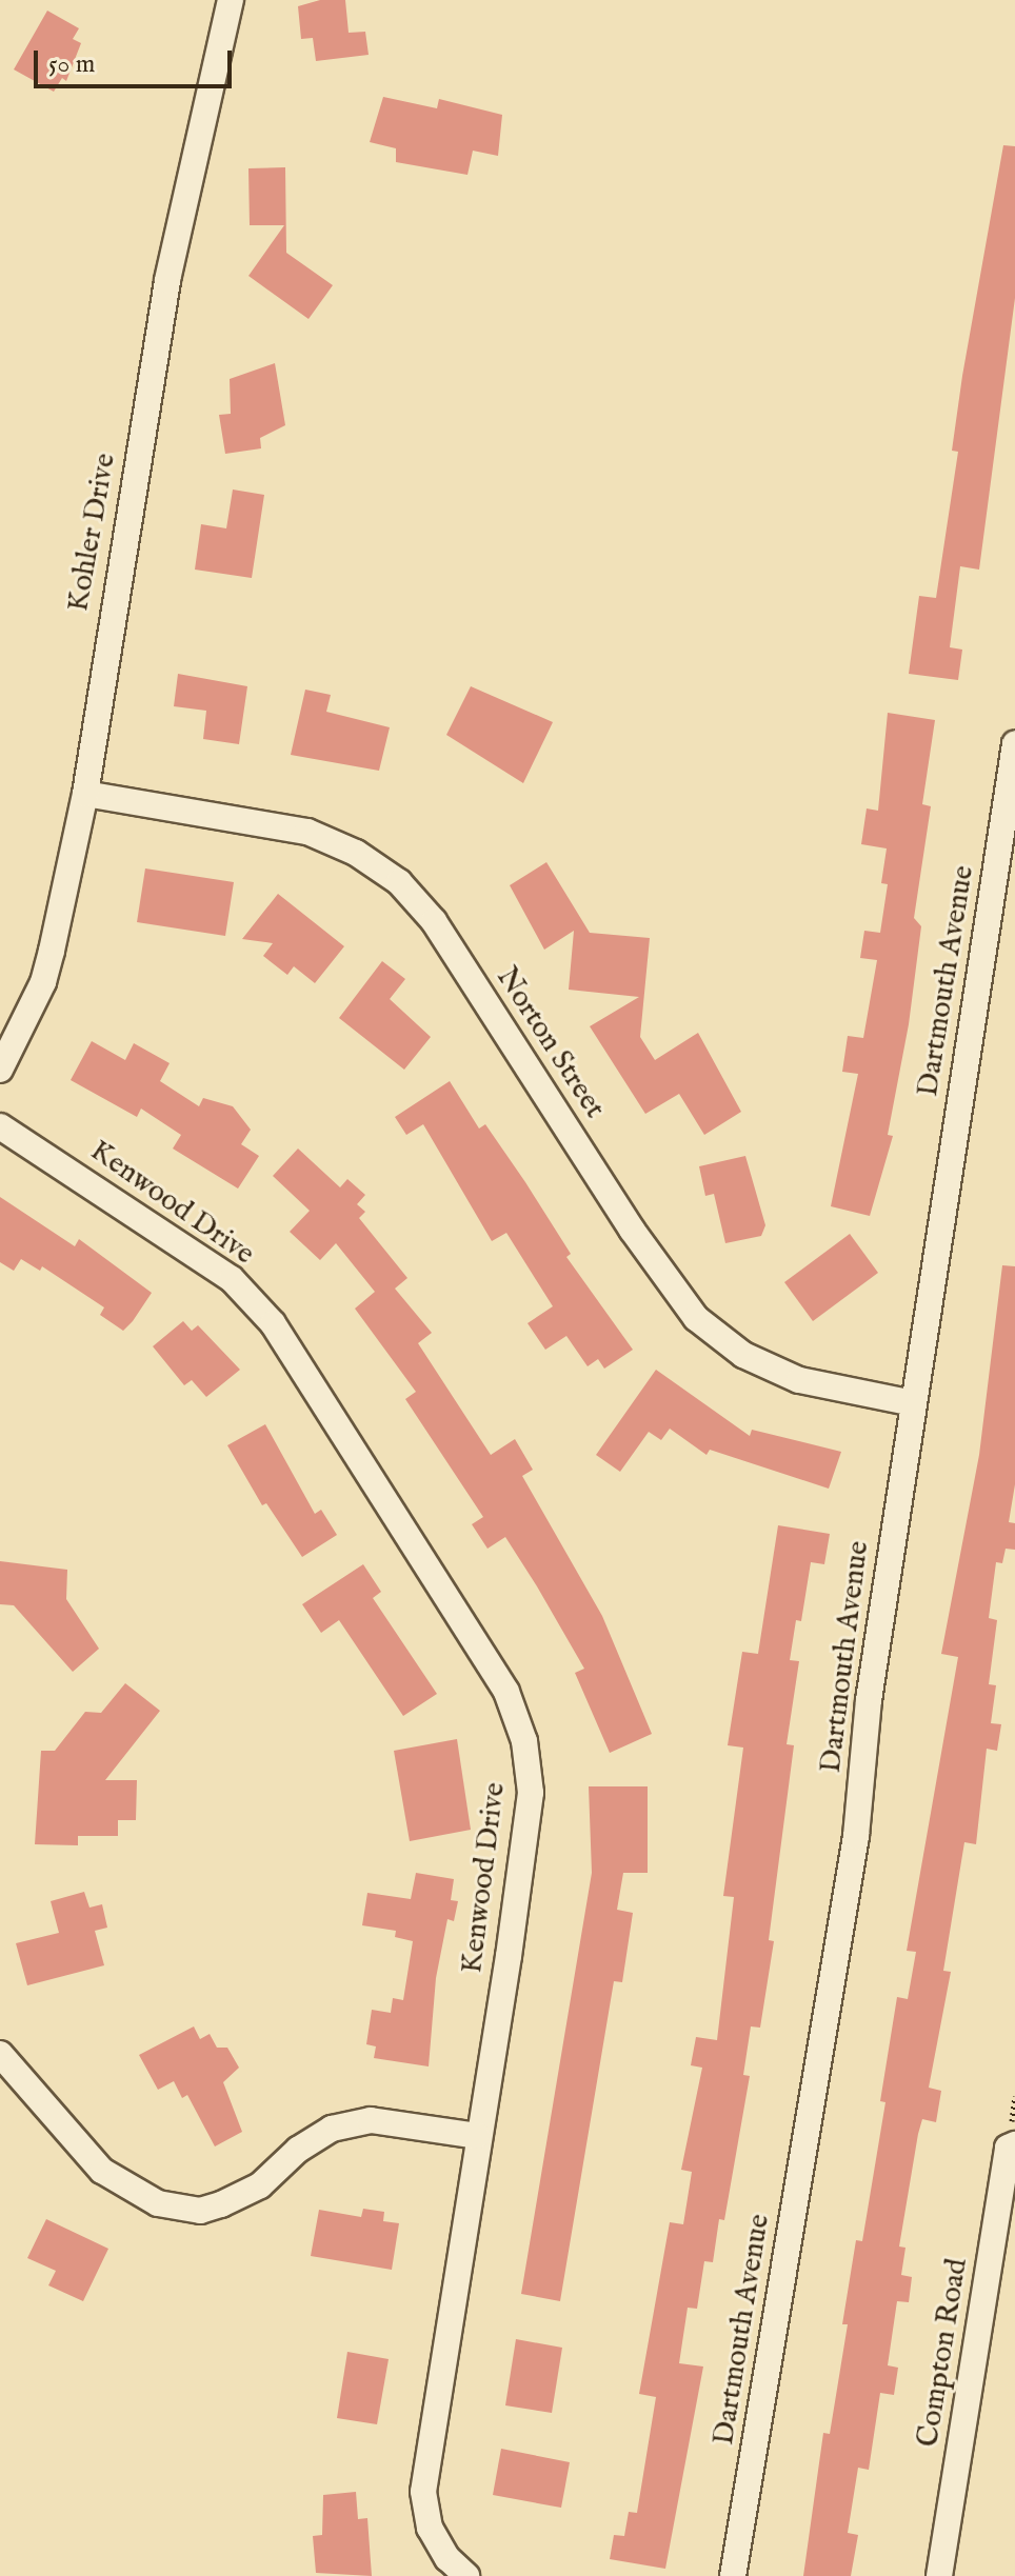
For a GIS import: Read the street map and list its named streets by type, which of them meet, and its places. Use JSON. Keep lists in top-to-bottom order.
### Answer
{
  "streets": {
    "street": [
      "Kohler Drive",
      "Dartmouth Avenue",
      "Norton Street",
      "Kenwood Drive",
      "Compton Road"
    ]
  },
  "crossings": [
    ["Kohler Drive", "Norton Street"],
    ["Dartmouth Avenue", "Norton Street"]
  ],
  "scale_bar": "50 m"
}
